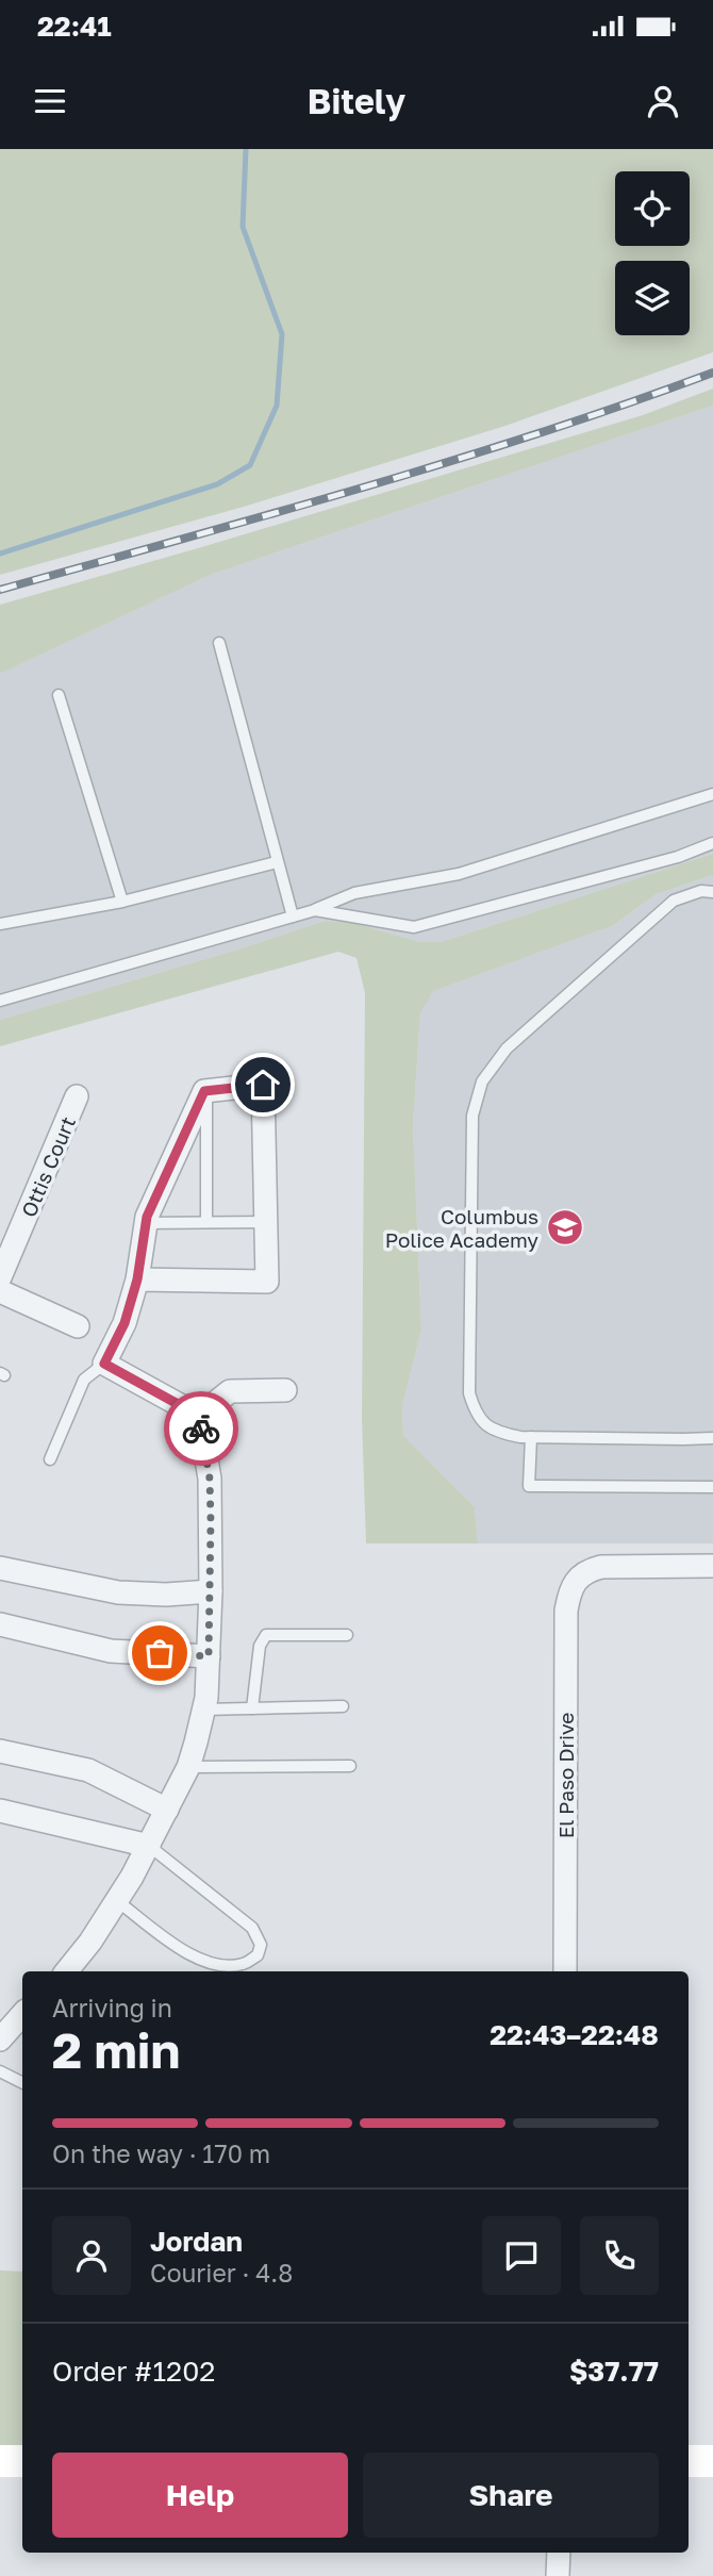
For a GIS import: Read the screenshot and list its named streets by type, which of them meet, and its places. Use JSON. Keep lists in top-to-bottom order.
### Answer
{
  "streets": {
    "street": ["Ottis Court", "El Paso Drive"]
  },
  "places": {
    "school or university": ["Columbus Police Academy"]
  },
  "page": {
    "status": "22:41",
    "header": "Bitely",
    "heading": ["2 min", "Arriving in", "22:43–22:48"],
    "panel": [
      "Jordan",
      "Courier · 4.8",
      "Order #1202",
      "$37.77"
    ],
    "bar": "On the way · 170 m",
    "buttons": ["Help", "Share"]
  }
}
